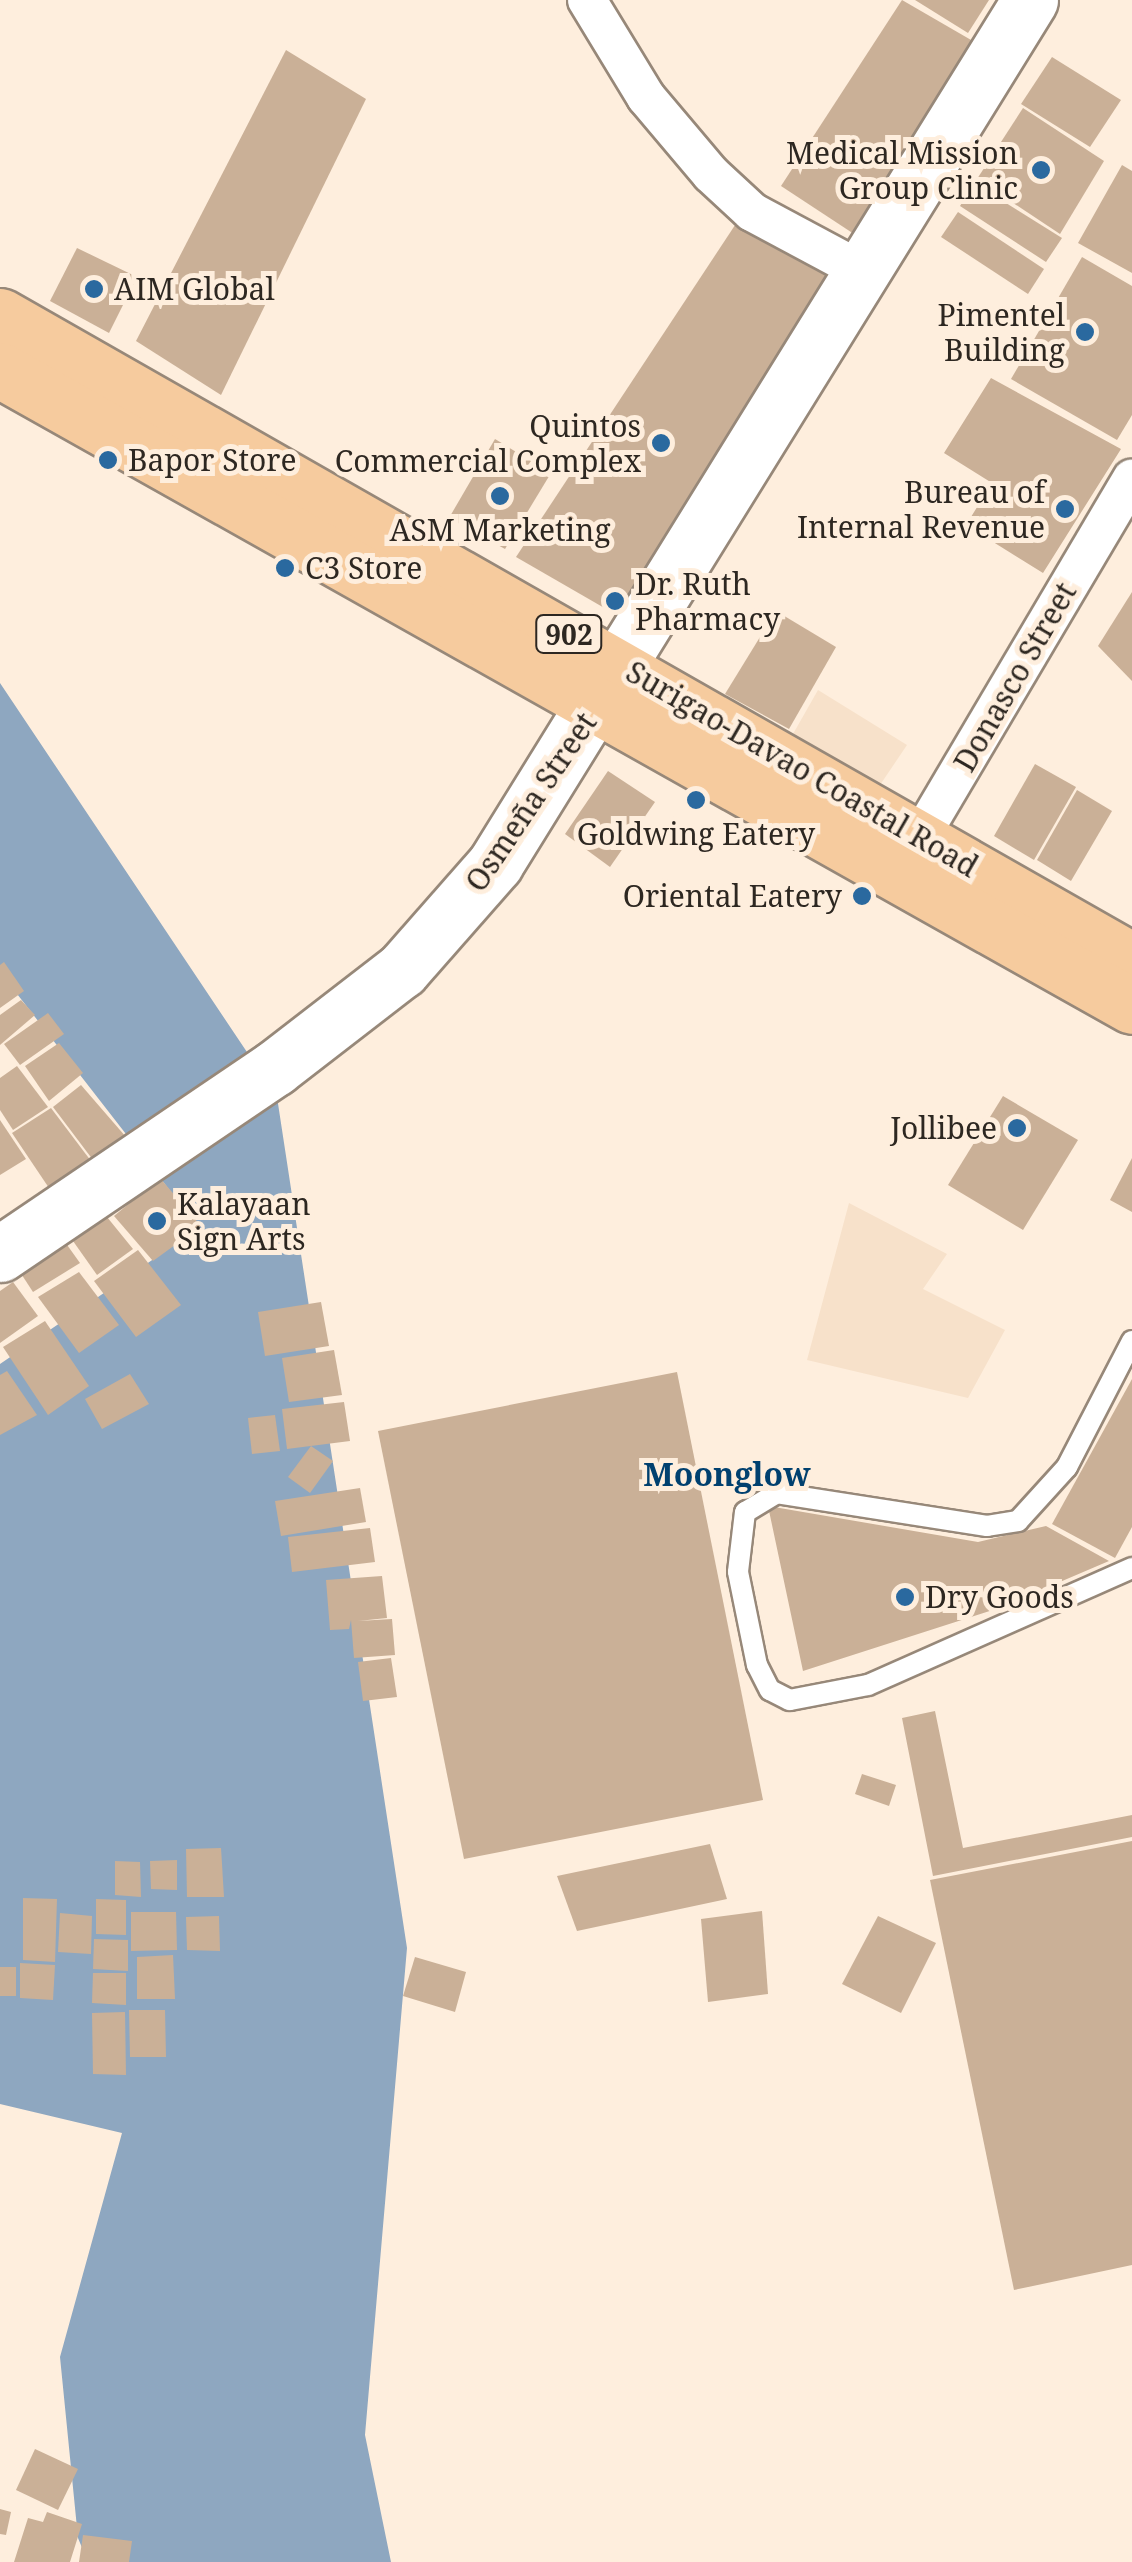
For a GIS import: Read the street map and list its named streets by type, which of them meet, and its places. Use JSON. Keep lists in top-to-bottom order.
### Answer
{
  "streets": {
    "highway": ["902", "Surigao-Davao Coastal Road"],
    "main road": ["Osmeña Street"],
    "street": ["Donasco Street"]
  },
  "crossings": [
    ["Donasco Street", "Surigao-Davao Coastal Road"],
    ["Surigao-Davao Coastal Road", "Osmeña Street"]
  ],
  "districts": ["Moonglow"],
  "places": [
    "Medical Mission Group Clinic",
    "AIM Global",
    "Pimentel Building",
    "Quintos Commercial Complex",
    "Bapor Store",
    "ASM Marketing",
    "Bureau of Internal Revenue",
    "C3 Store",
    "Dr. Ruth Pharmacy",
    "Goldwing Eatery",
    "Oriental Eatery",
    "Jollibee",
    "Kalayaan Sign Arts",
    "Dry Goods"
  ]
}
